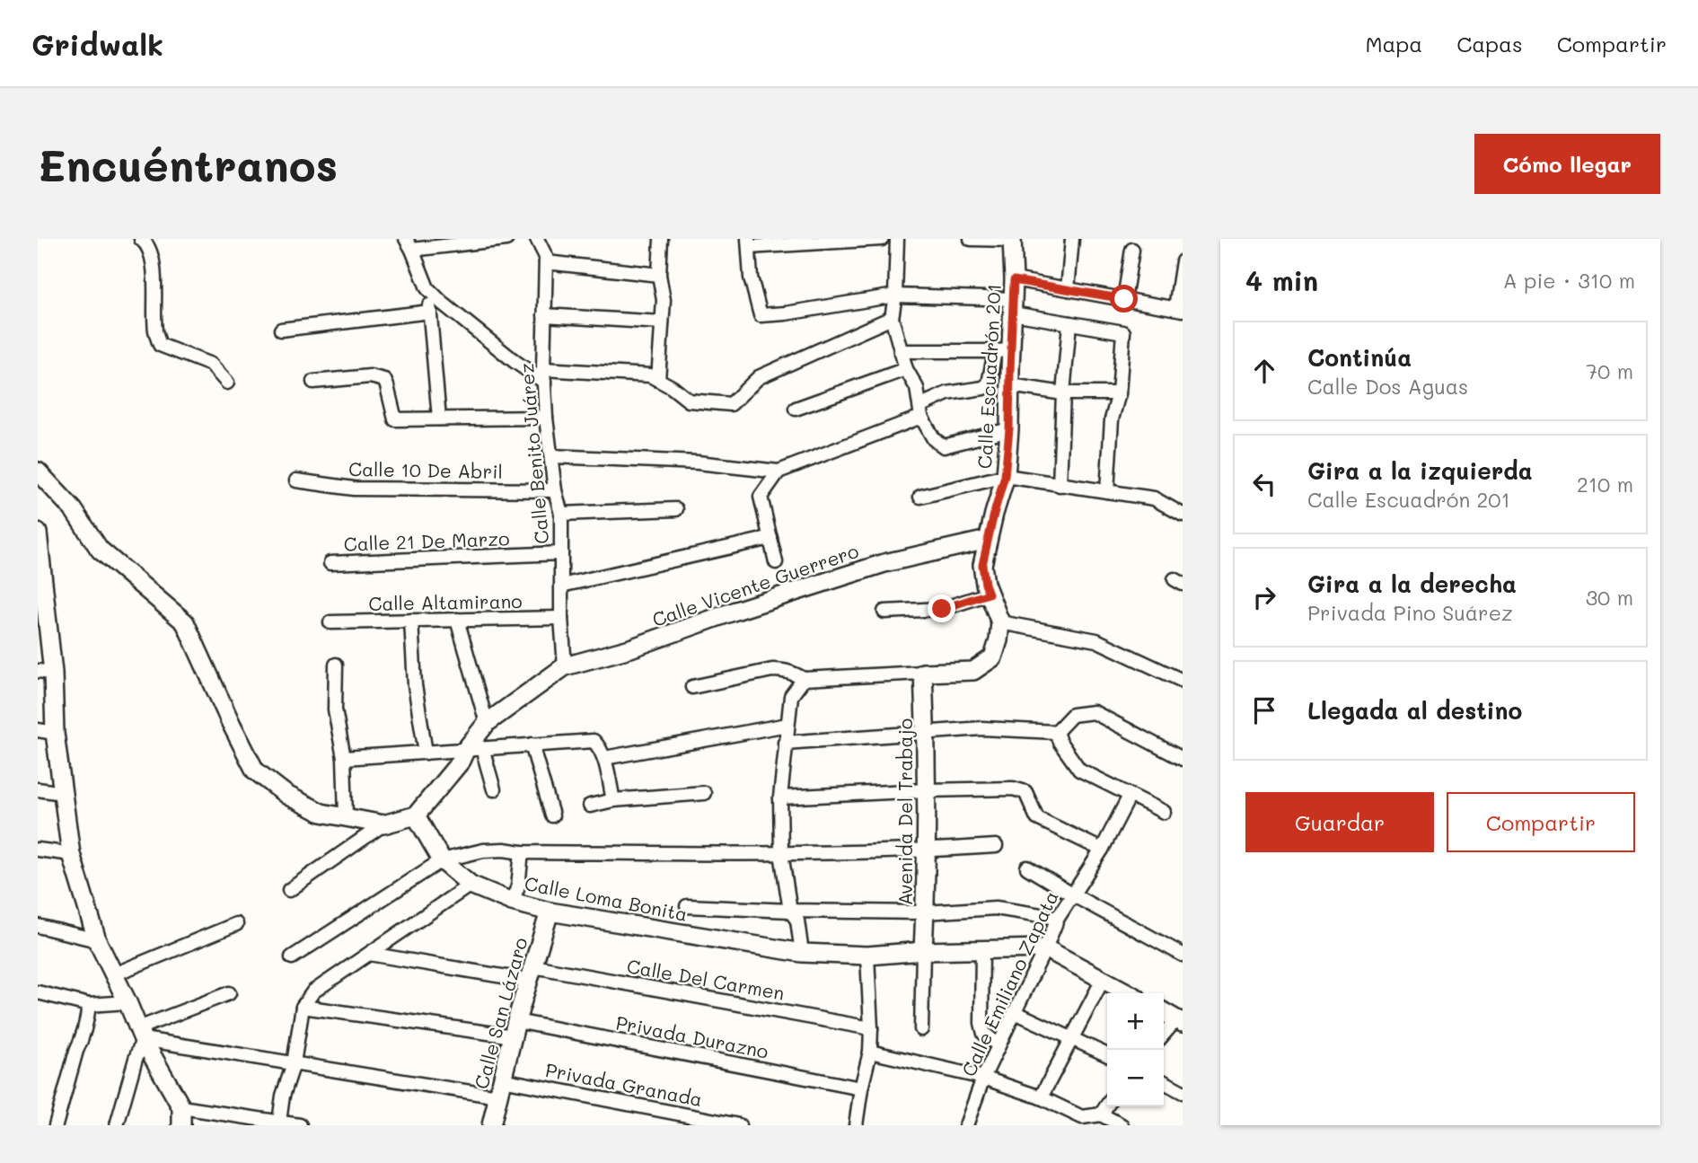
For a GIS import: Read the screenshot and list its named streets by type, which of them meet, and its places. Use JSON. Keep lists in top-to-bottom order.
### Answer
{
  "streets": {
    "street": [
      "Calle Escuadrón 201",
      "Calle Benito Juárez",
      "Calle 10 De Abril",
      "Calle 21 De Marzo",
      "Calle Vicente Guerrero",
      "Calle Altamirano",
      "Avenida Del Trabajo",
      "Calle Loma Bonita",
      "Calle Del Carmen",
      "Calle Emiliano Zapata",
      "Calle San Lázaro",
      "Privada Durazno",
      "Privada Granada"
    ]
  },
  "crossings": [
    ["Calle Escuadrón 201", "Calle Vicente Guerrero"],
    ["Calle Benito Juárez", "Calle 10 De Abril"],
    ["Calle Benito Juárez", "Calle 21 De Marzo"],
    ["Calle Benito Juárez", "Calle Vicente Guerrero"],
    ["Calle Benito Juárez", "Calle Altamirano"],
    ["Calle Vicente Guerrero", "Calle Loma Bonita"],
    ["Avenida Del Trabajo", "Calle Loma Bonita"],
    ["Calle Loma Bonita", "Calle Emiliano Zapata"],
    ["Calle Loma Bonita", "Calle San Lázaro"],
    ["Calle Del Carmen", "Calle San Lázaro"],
    ["Calle San Lázaro", "Privada Durazno"],
    ["Calle San Lázaro", "Privada Granada"]
  ],
  "page": {
    "header": "Gridwalk",
    "nav": ["Mapa", "Capas", "Compartir"],
    "buttons": [
      "Cómo llegar",
      ["Guardar", "Compartir"]
    ],
    "title": "Encuéntranos",
    "heading": ["4 min", "A pie · 310 m"],
    "list": [
      ["Continúa", "Calle Dos Aguas", "70 m"],
      ["Gira a la izquierda", "Calle Escuadrón 201", "210 m"],
      ["Gira a la derecha", "Privada Pino Suárez", "30 m"],
      "Llegada al destino"
    ],
    "map_buttons": ["+", "−"]
  }
}
